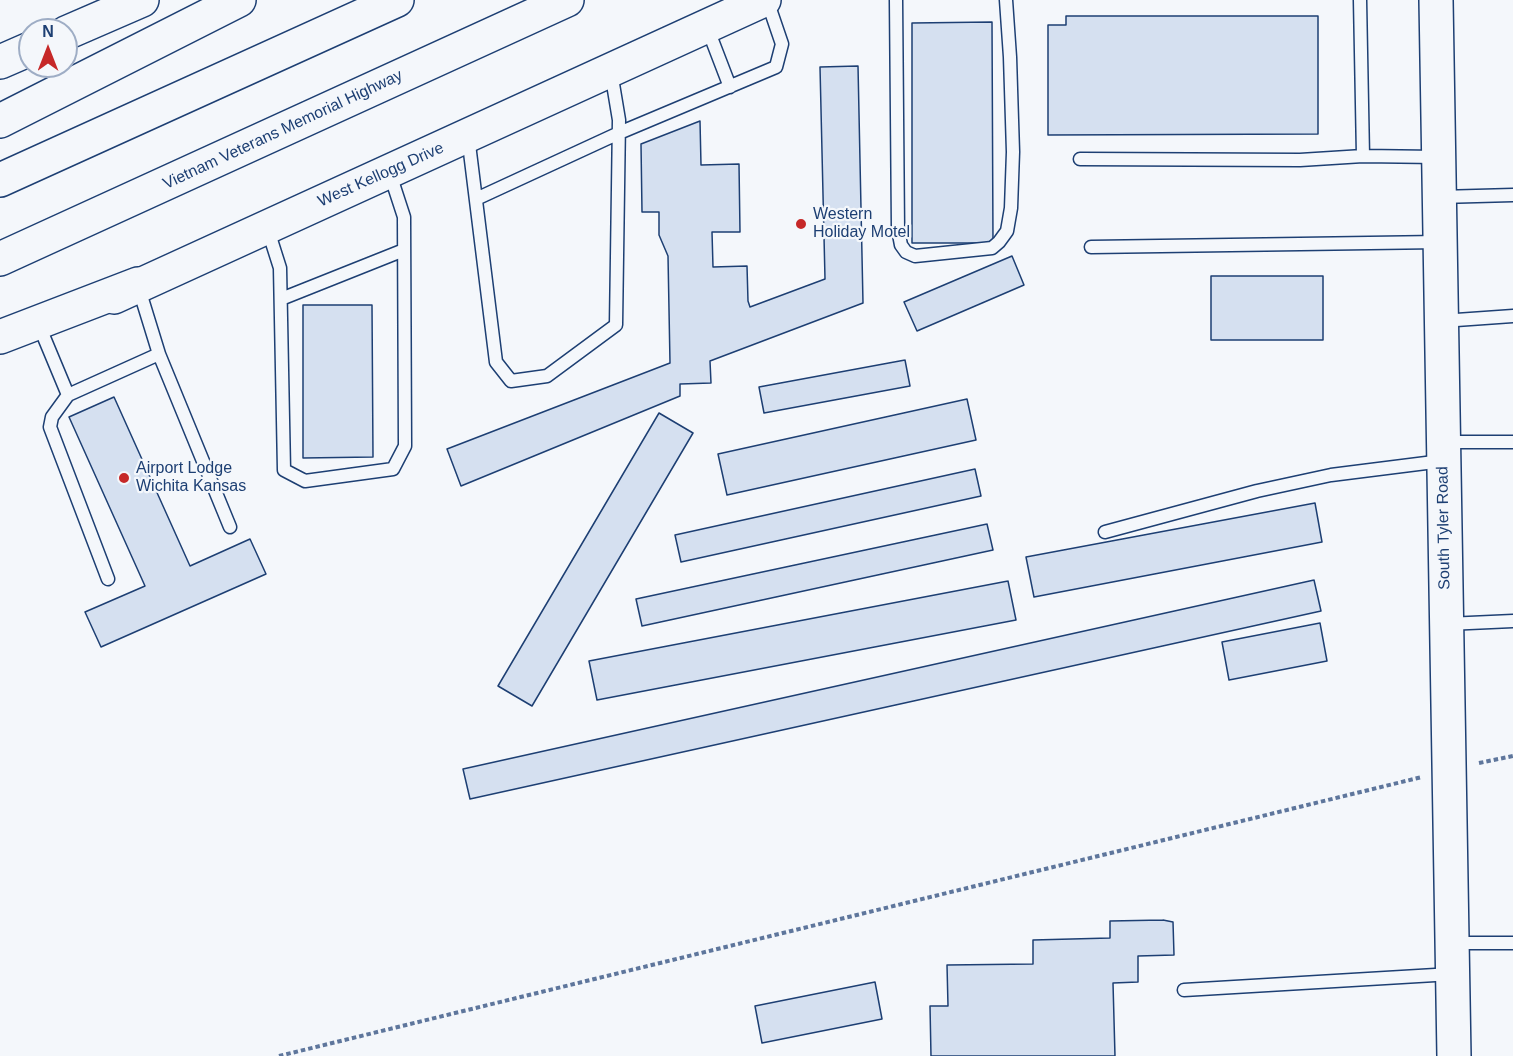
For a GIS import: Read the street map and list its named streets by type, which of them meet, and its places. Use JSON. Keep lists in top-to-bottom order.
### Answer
{
  "streets": {
    "main road": ["Vietnam Veterans Memorial Highway", "West Kellogg Drive", "South Tyler Road"]
  },
  "places": ["Western Holiday Motel", "Airport Lodge Wichita Kansas"],
  "north": "top"
}
